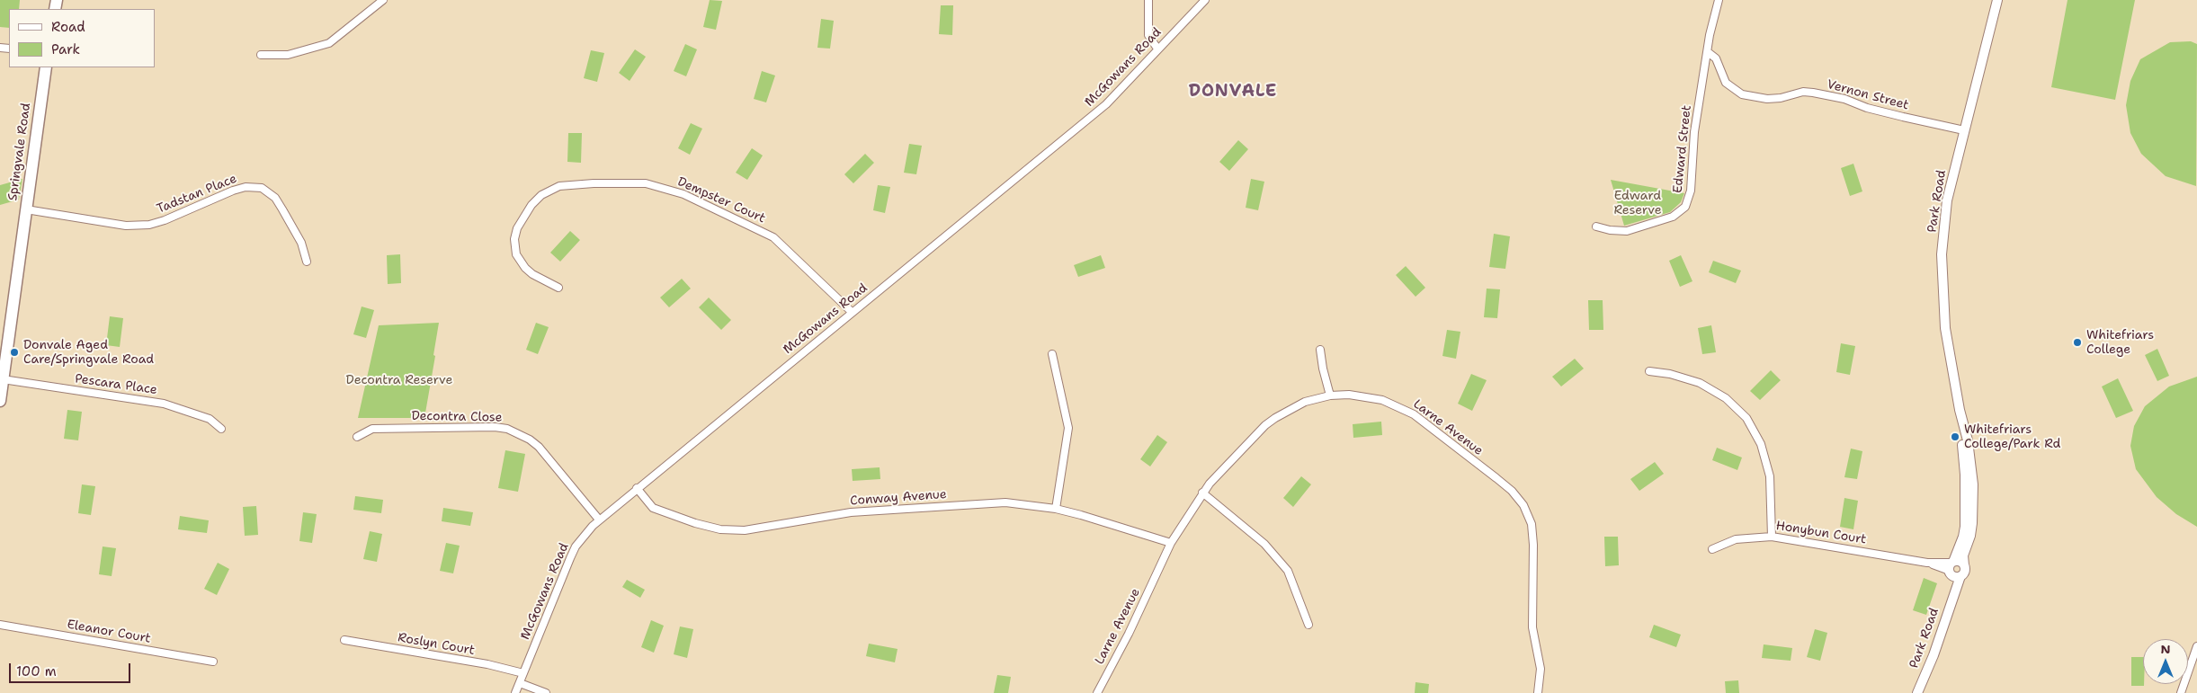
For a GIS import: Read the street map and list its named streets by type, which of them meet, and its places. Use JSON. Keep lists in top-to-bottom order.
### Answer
{
  "streets": {
    "main road": ["Springvale Road"],
    "street": [
      "McGowans Road",
      "Vernon Street",
      "Edward Street",
      "Tadstan Place",
      "Dempster Court",
      "Park Road",
      "Pescara Place",
      "Decontra Close",
      "Larne Avenue",
      "Conway Avenue",
      "Honybun Court",
      "Eleanor Court",
      "Roslyn Court"
    ]
  },
  "crossings": [
    ["McGowans Road", "Dempster Court"],
    ["McGowans Road", "Decontra Close"],
    ["McGowans Road", "Conway Avenue"],
    ["McGowans Road", "Roslyn Court"],
    ["Vernon Street", "Edward Street"],
    ["Vernon Street", "Park Road"],
    ["Springvale Road", "Tadstan Place"],
    ["Springvale Road", "Pescara Place"],
    ["Park Road", "Honybun Court"],
    ["Larne Avenue", "Conway Avenue"]
  ],
  "districts": ["DONVALE"],
  "parks": ["Edward Reserve", "Decontra Reserve"],
  "places": ["Whitefriars College", "Donvale Aged Care/Springvale Road", "Whitefriars College/Park Rd"],
  "legend": ["Road", "Park"],
  "scale_bar": "100 m",
  "north": "top"
}
